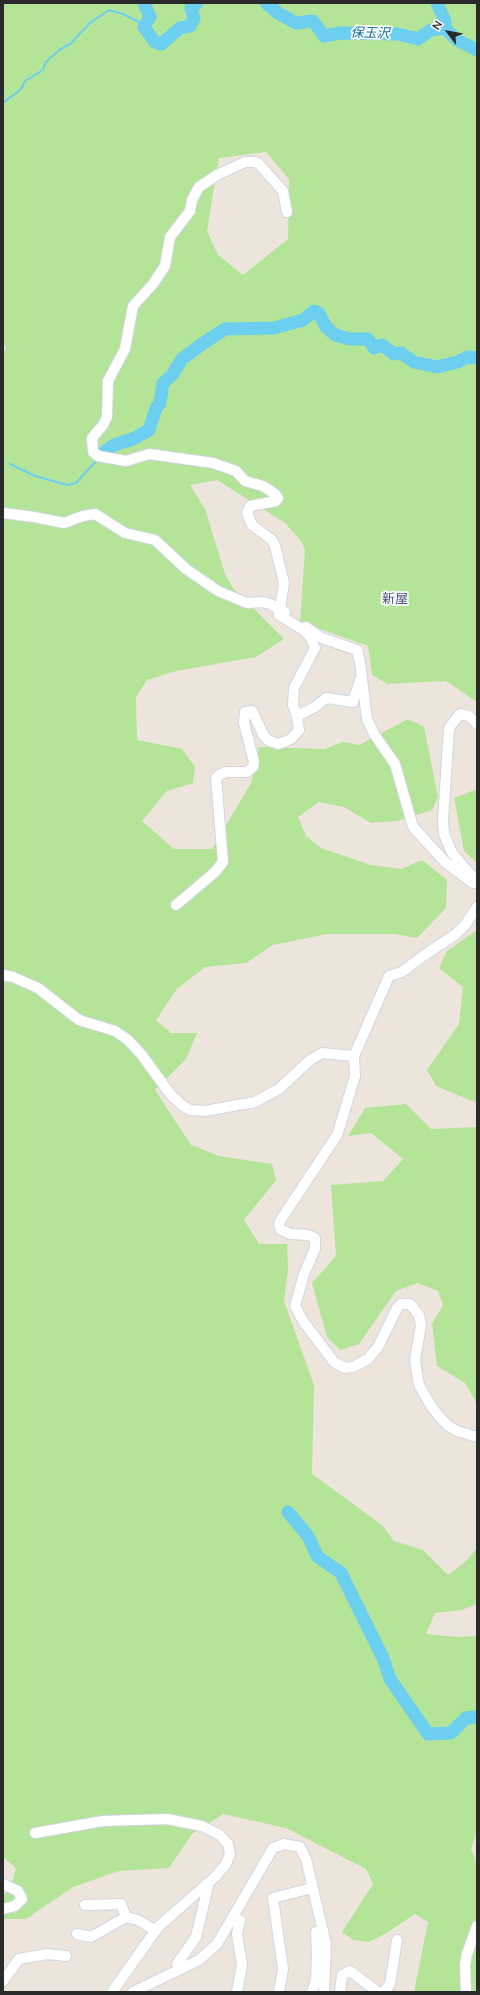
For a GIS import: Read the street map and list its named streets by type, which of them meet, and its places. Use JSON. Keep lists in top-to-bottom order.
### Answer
{
  "districts": ["新屋"],
  "water": ["保玉沢"],
  "north": "top left"
}
